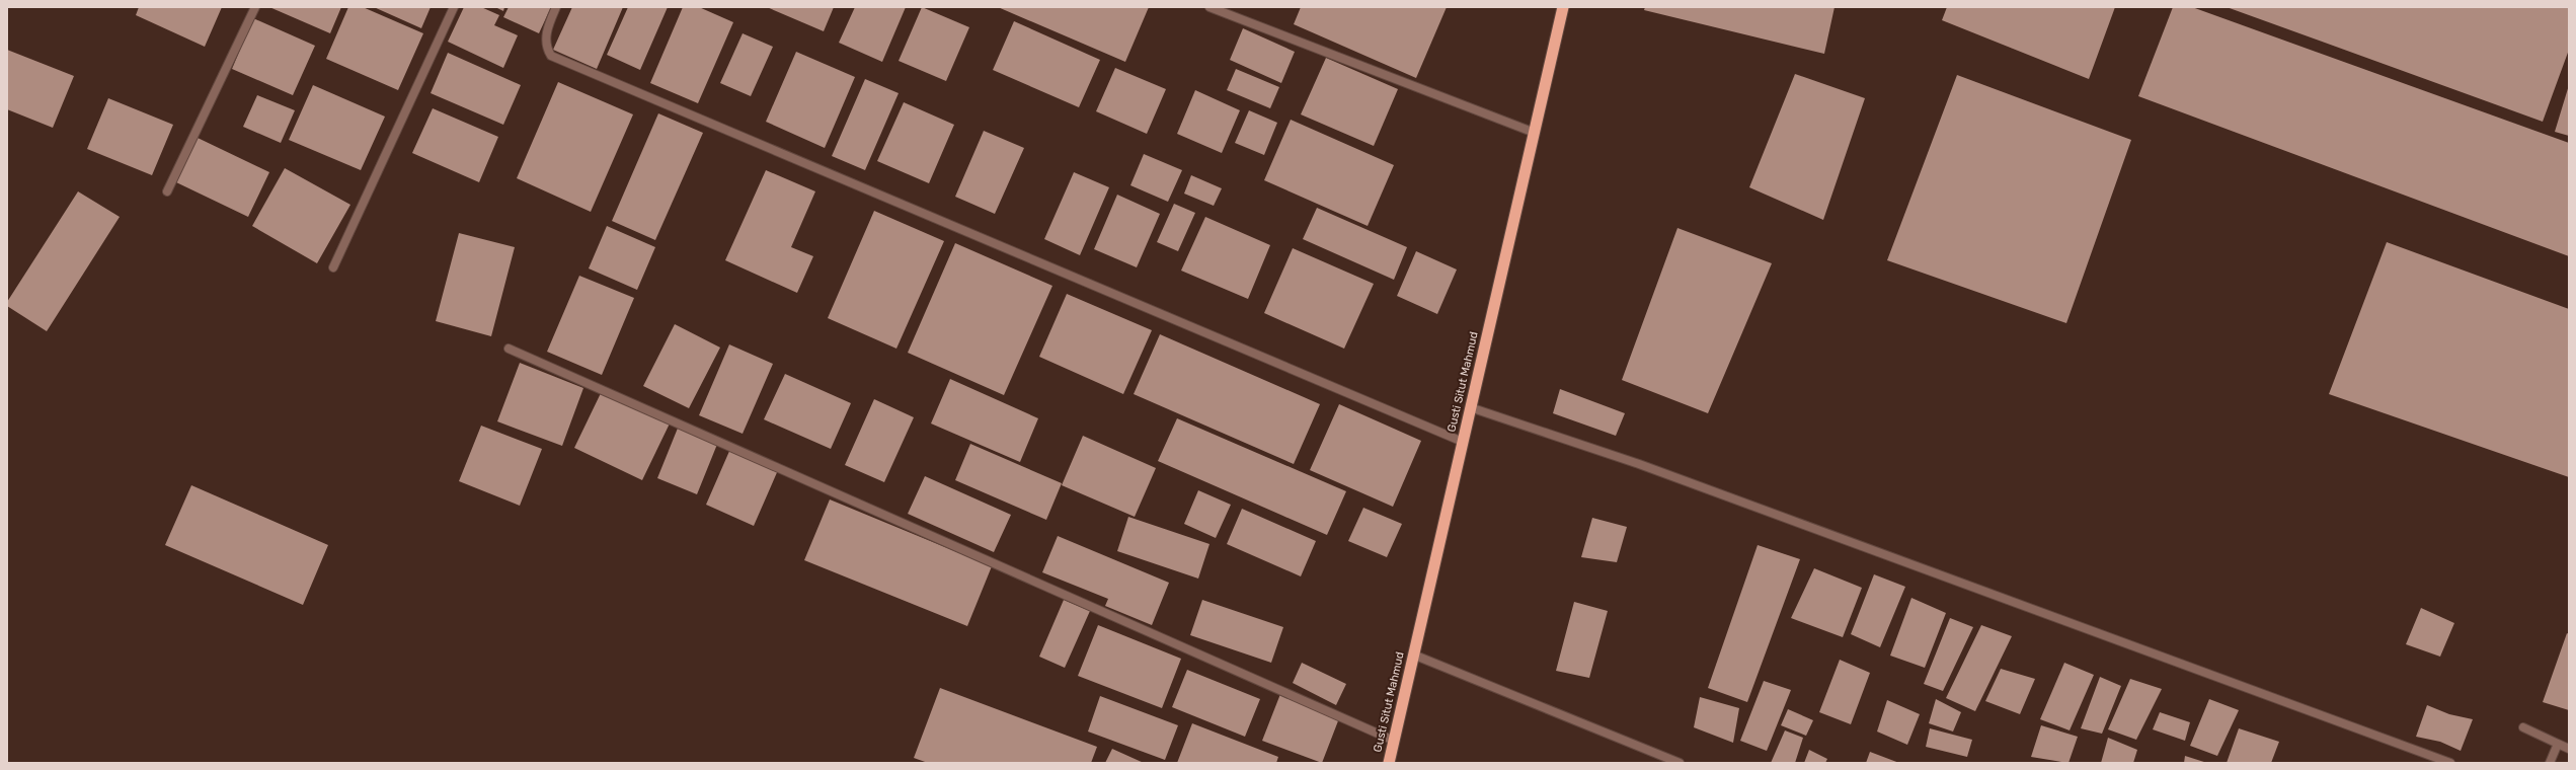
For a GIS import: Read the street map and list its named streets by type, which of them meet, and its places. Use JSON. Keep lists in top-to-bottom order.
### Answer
{
  "streets": {
    "highway": ["Gusti Situt Mahmud"]
  }
}
